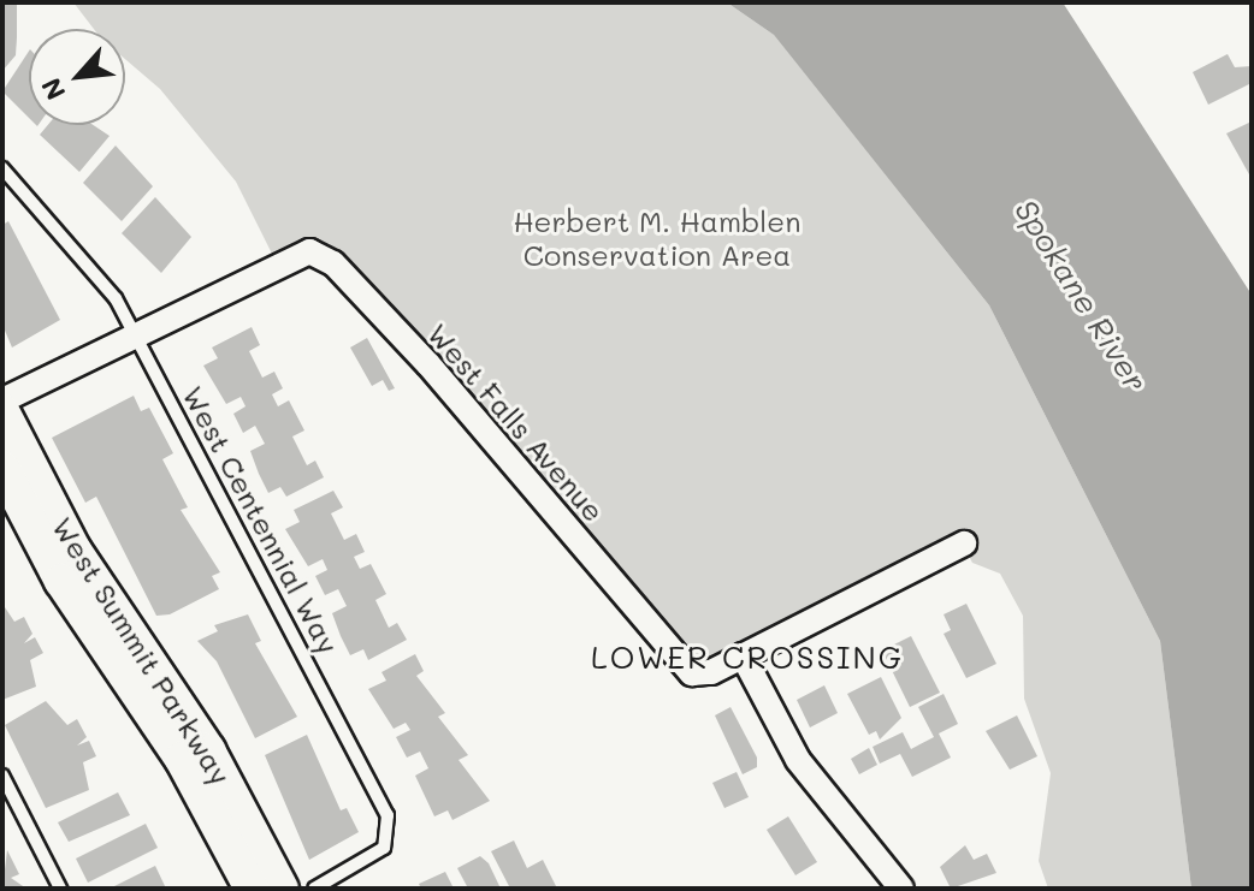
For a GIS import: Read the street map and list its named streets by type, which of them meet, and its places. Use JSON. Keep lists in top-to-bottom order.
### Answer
{
  "streets": {
    "street": ["West Falls Avenue", "West Summit Parkway"],
    "lane": ["West Centennial Way"]
  },
  "crossings": [
    ["West Falls Avenue", "West Centennial Way"]
  ],
  "districts": ["LOWER CROSSING"],
  "water": ["Spokane River"],
  "parks": ["Herbert M. Hamblen Conservation Area"],
  "north": "bottom left"
}
